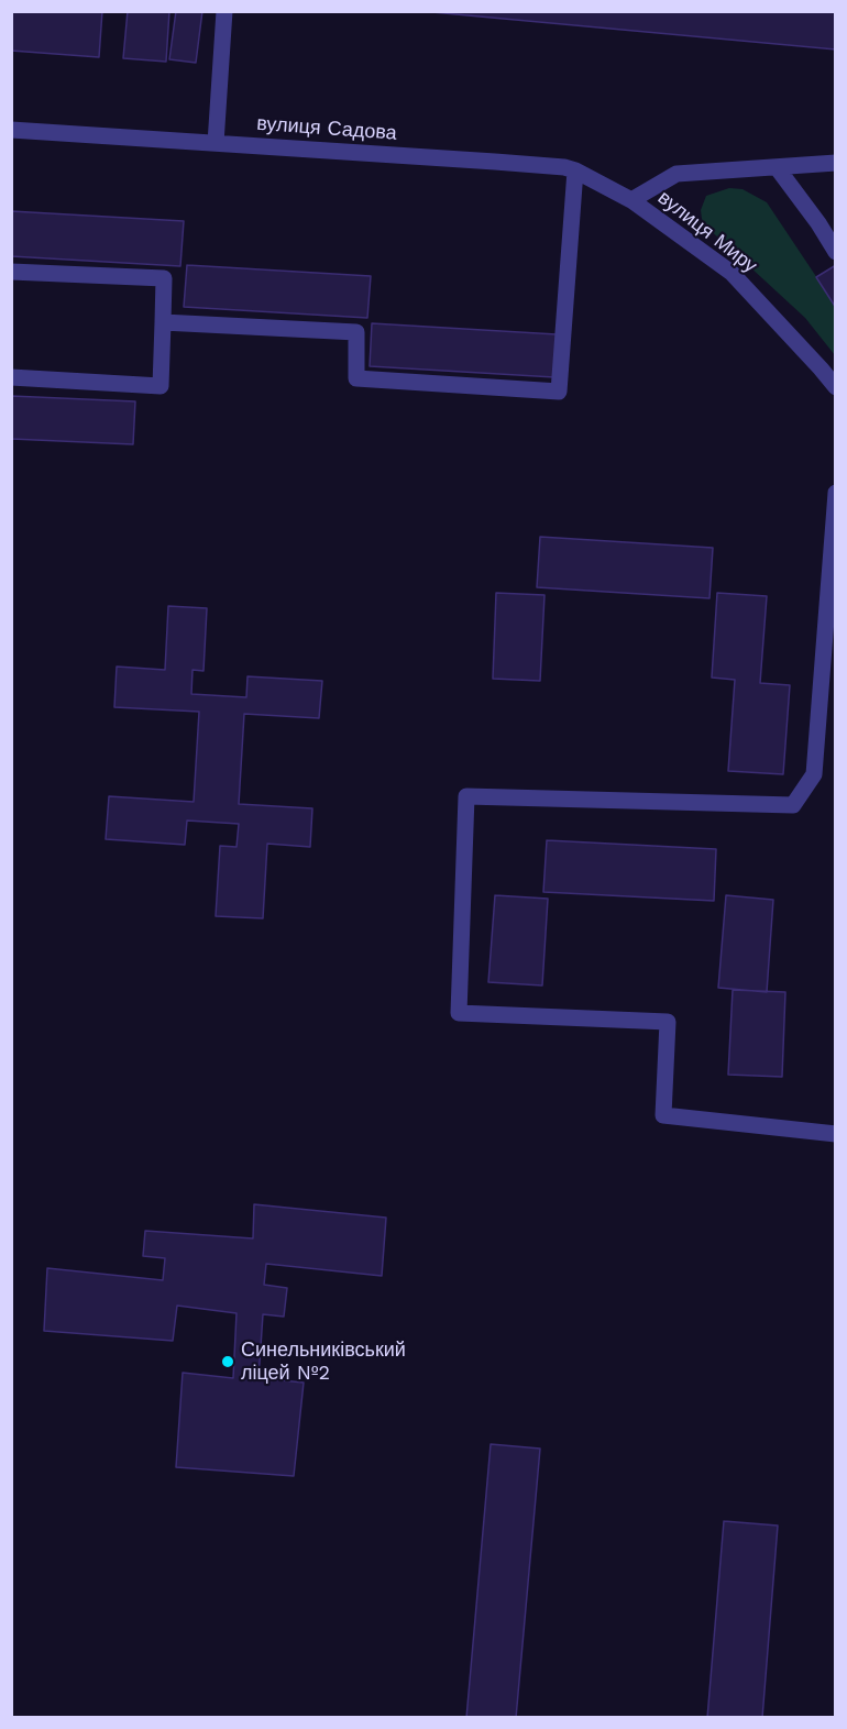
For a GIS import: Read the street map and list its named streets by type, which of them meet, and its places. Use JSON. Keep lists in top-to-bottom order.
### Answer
{
  "streets": {
    "street": ["вулиця Садова", "вулиця Миру"]
  },
  "crossings": [
    ["вулиця Садова", "вулиця Миру"]
  ],
  "places": ["Синельниківський ліцей №2"]
}
